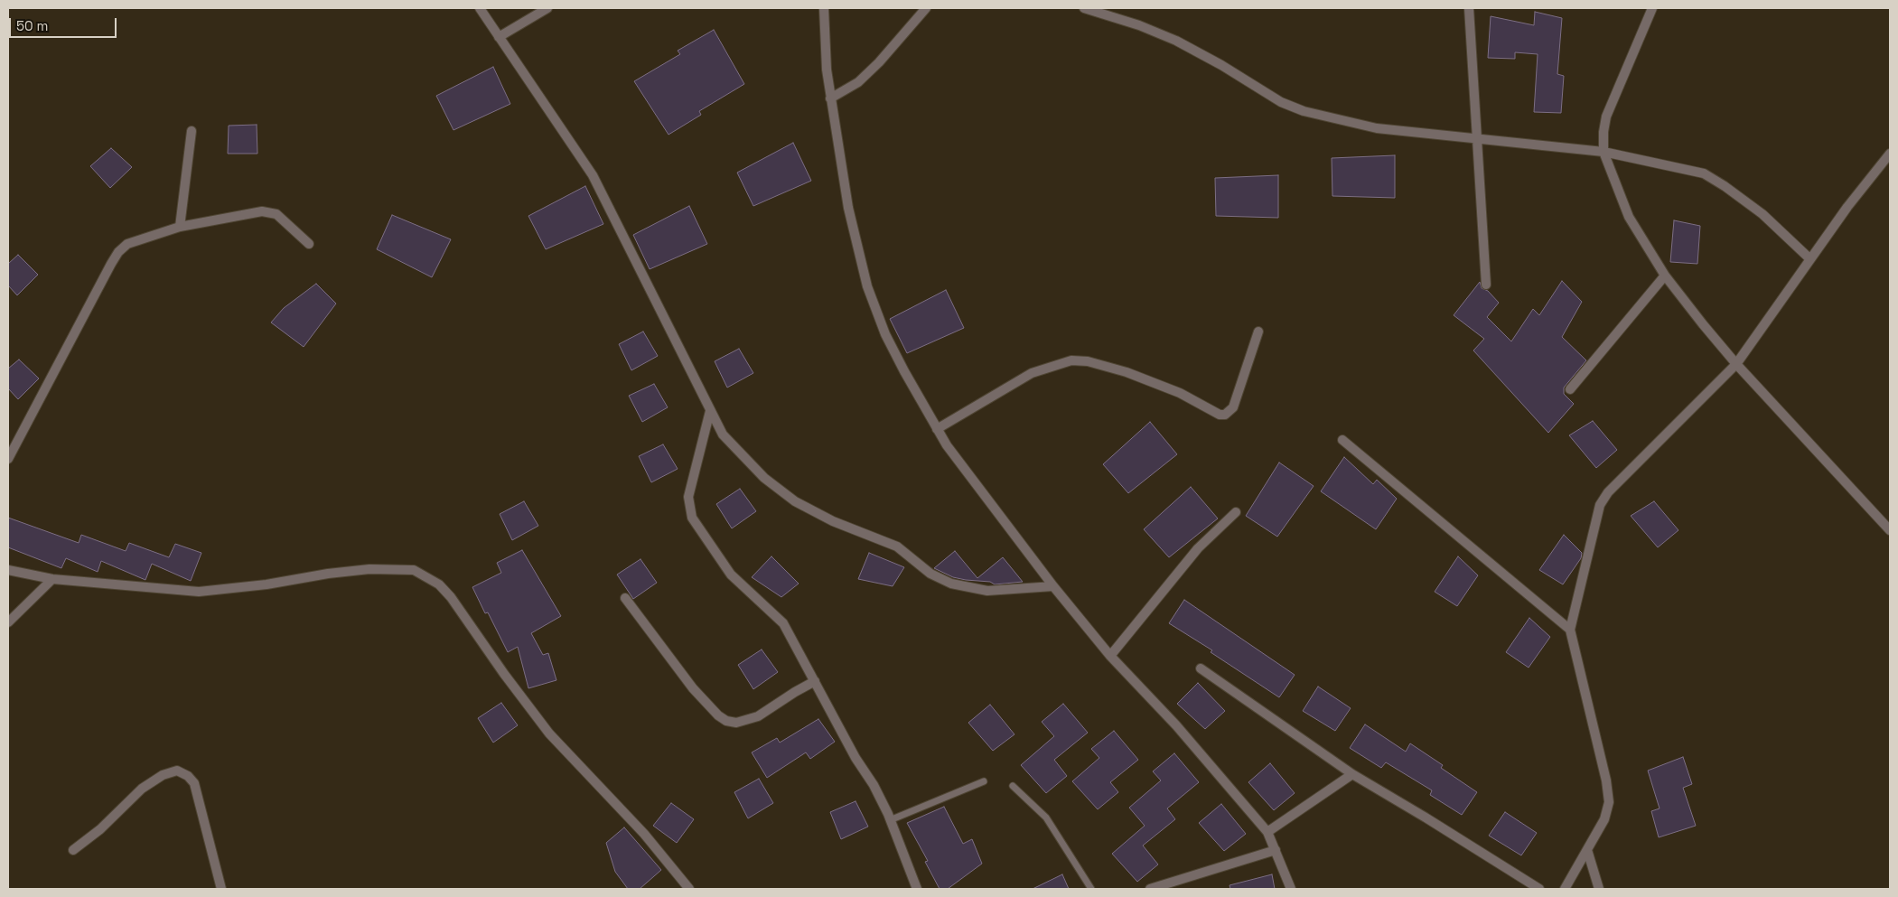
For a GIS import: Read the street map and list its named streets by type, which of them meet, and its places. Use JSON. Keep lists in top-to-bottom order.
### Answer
{
  "scale_bar": "50 m"
}
